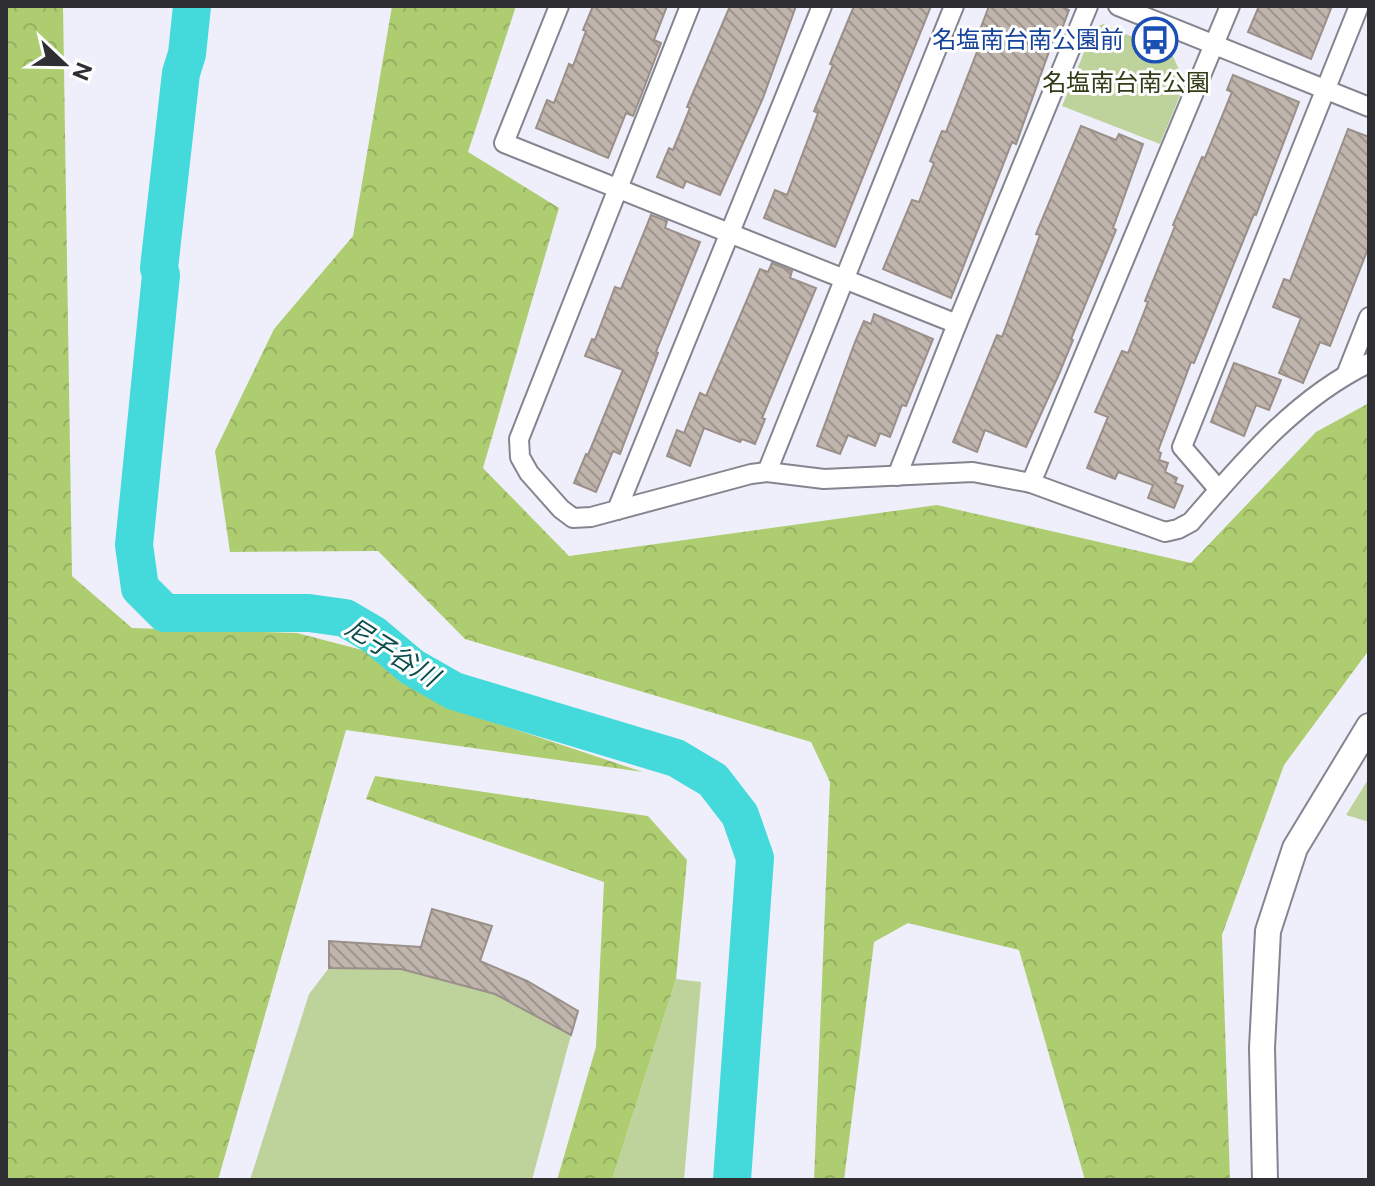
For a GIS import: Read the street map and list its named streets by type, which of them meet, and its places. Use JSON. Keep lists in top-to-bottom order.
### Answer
{
  "water": ["尼子谷川"],
  "parks": ["名塩南台南公園"],
  "places": {
    "bus stop": ["名塩南台南公園前"]
  },
  "north": "right"
}
